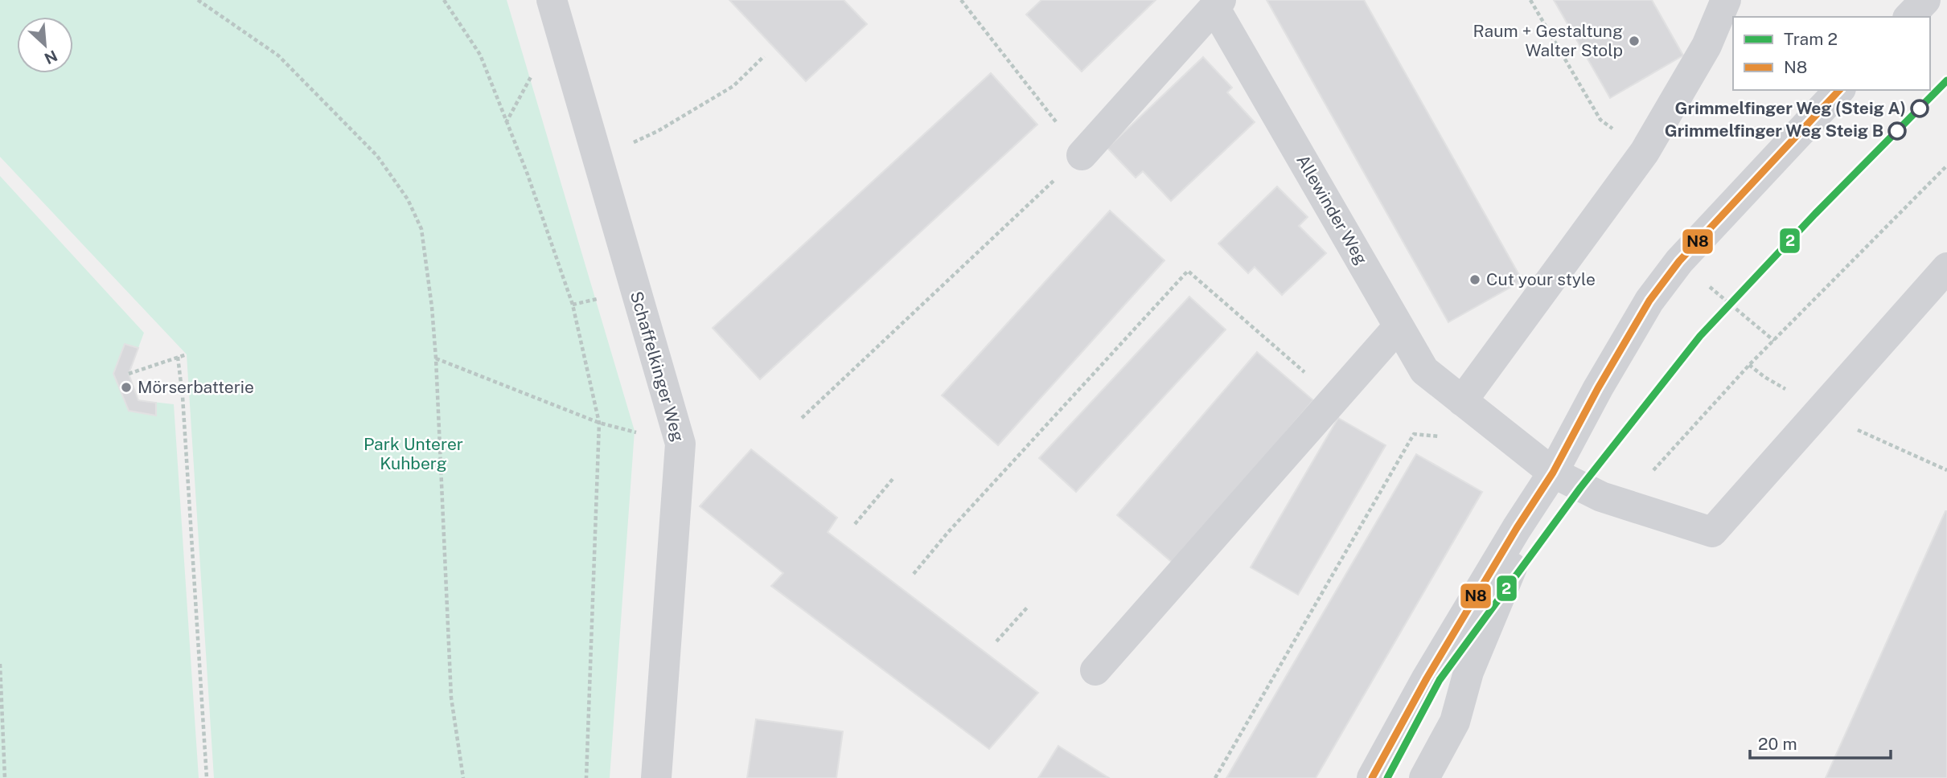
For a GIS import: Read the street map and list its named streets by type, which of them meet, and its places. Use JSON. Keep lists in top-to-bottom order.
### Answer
{
  "streets": {
    "street": ["Allewinder Weg", "Schaffelkinger Weg"]
  },
  "parks": ["Park Unterer Kuhberg"],
  "places": [
    "Raum + Gestaltung Walter Stolp",
    "Grimmelfinger Weg (Steig A)",
    "Grimmelfinger Weg Steig B",
    "Cut your style",
    "Mörserbatterie"
  ],
  "lines": ["tram line 2", "transit line N8"],
  "legend": ["Tram 2", "N8"],
  "scale_bar": "20 m",
  "north": "bottom right"
}
